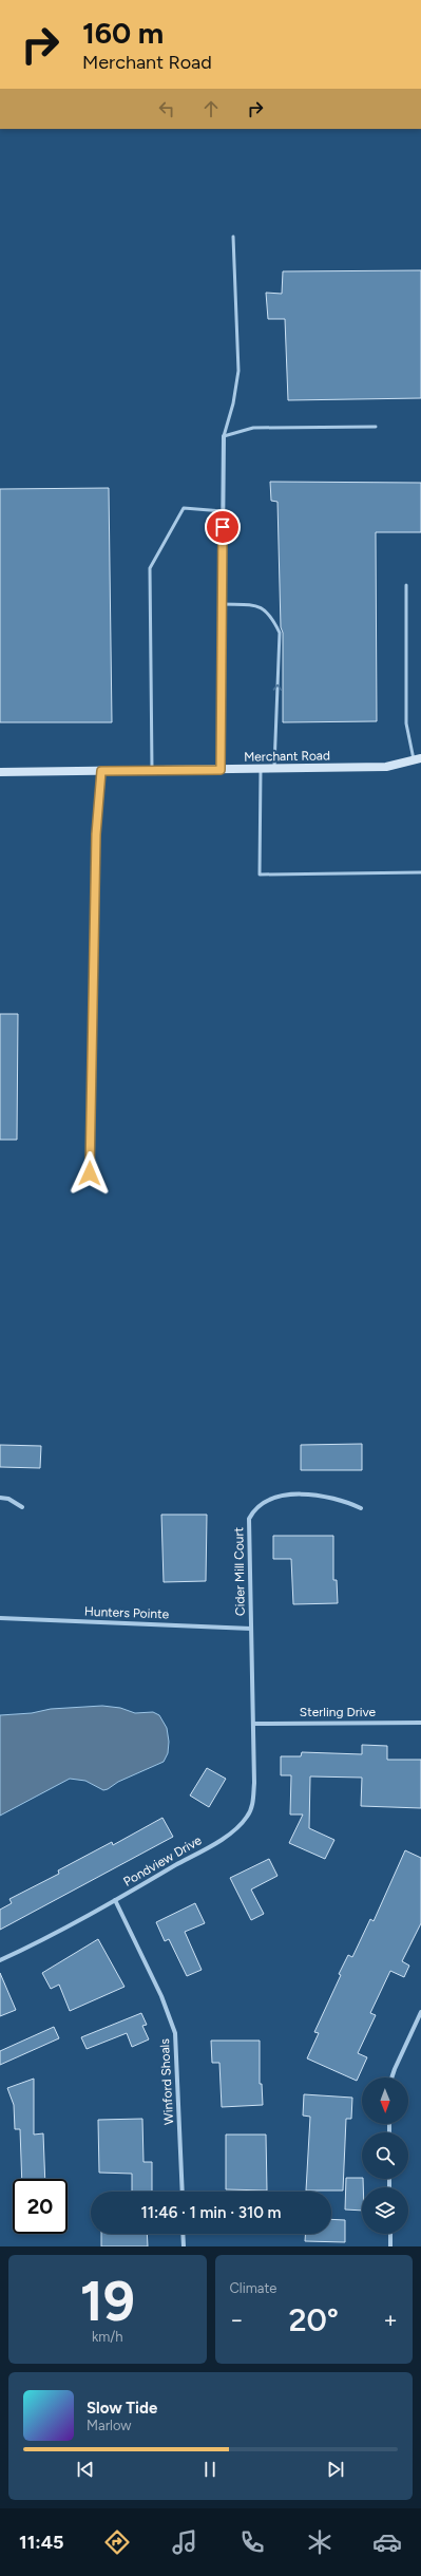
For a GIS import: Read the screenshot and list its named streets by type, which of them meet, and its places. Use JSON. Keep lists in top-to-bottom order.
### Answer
{
  "streets": {
    "street": [
      "Merchant Road",
      "Cider Mill Court",
      "Hunters Pointe",
      "Sterling Drive",
      "Pondview Drive",
      "Winford Shoals"
    ]
  },
  "crossings": [
    ["Cider Mill Court", "Hunters Pointe"],
    ["Cider Mill Court", "Sterling Drive"],
    ["Cider Mill Court", "Pondview Drive"],
    ["Sterling Drive", "Pondview Drive"],
    ["Pondview Drive", "Winford Shoals"]
  ],
  "north": "bottom",
  "page": {
    "turn": ["160 m", "Merchant Road"],
    "limit": "20",
    "trip": "11:46 · 1 min · 310 m",
    "tile": [
      ["19", "km/h"],
      "Climate"
    ],
    "heat": ["−", "20°", "+"],
    "song": ["Slow Tide", "Marlow"],
    "tabs": "11:45"
  }
}
